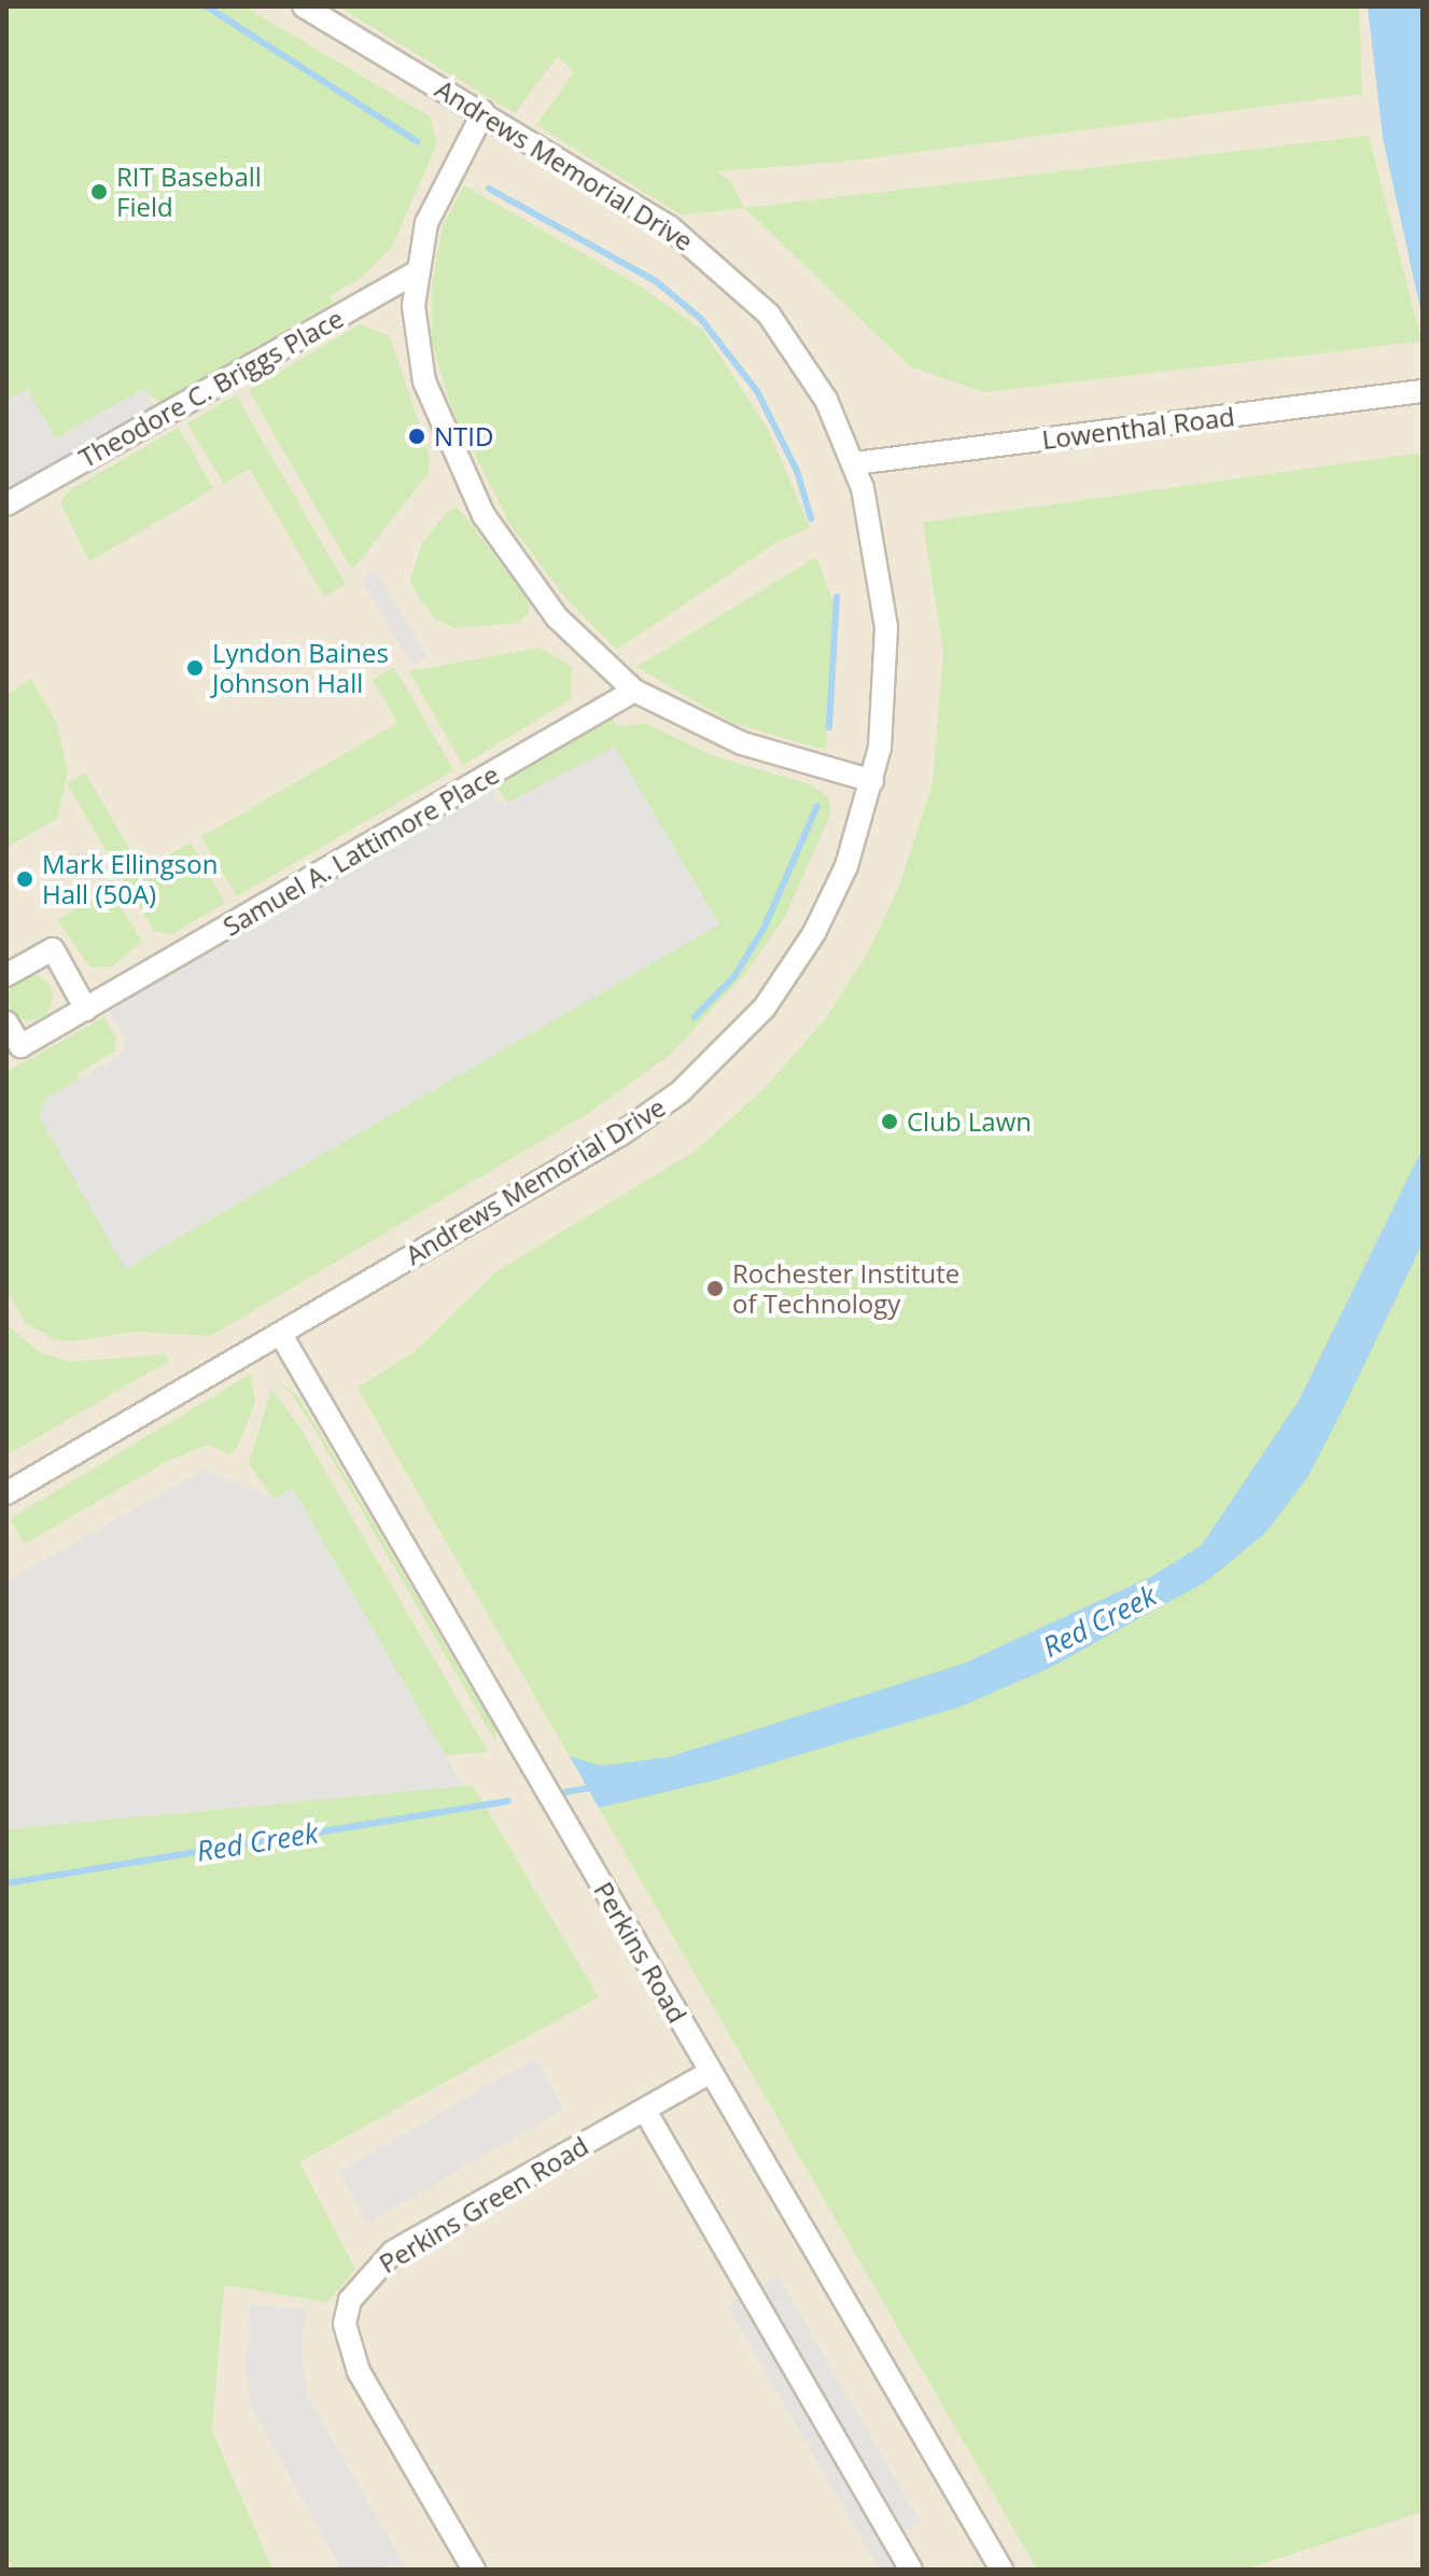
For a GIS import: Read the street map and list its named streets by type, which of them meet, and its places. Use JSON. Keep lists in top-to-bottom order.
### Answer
{
  "streets": {
    "street": [
      "Andrews Memorial Drive",
      "Theodore C. Briggs Place",
      "Lowenthal Road",
      "Samuel A. Lattimore Place",
      "Perkins Road",
      "Perkins Green Road"
    ]
  },
  "crossings": [
    ["Andrews Memorial Drive", "Lowenthal Road"],
    ["Andrews Memorial Drive", "Perkins Road"],
    ["Perkins Road", "Perkins Green Road"]
  ],
  "water": ["Red Creek"],
  "places": [
    "RIT Baseball Field",
    "NTID",
    "Lyndon Baines Johnson Hall",
    "Mark Ellingson Hall (50A)",
    "Club Lawn",
    "Rochester Institute of Technology"
  ]
}
